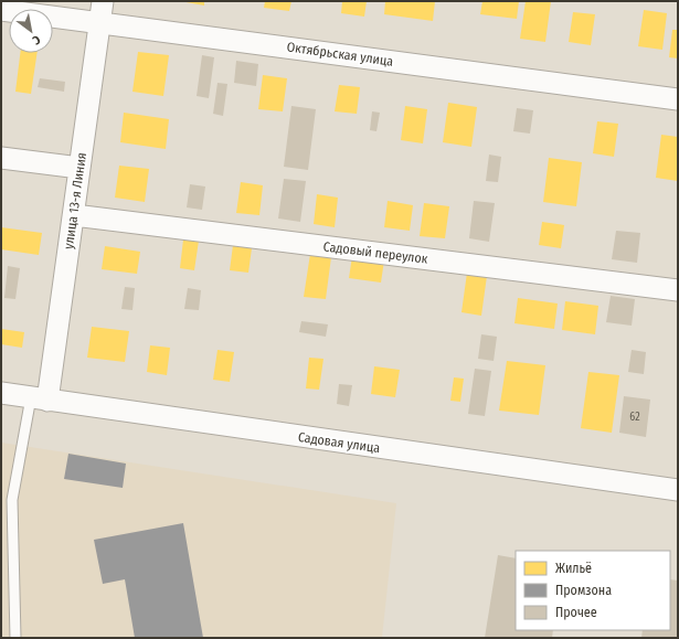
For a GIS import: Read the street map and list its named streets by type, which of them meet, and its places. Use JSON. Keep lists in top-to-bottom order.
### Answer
{
  "streets": {
    "street": [
      "Октябрьская улица",
      "улица 13-я Линия",
      "Садовый переулок",
      "Садовая улица"
    ]
  },
  "crossings": [
    ["Октябрьская улица", "улица 13-я Линия"],
    ["улица 13-я Линия", "Садовый переулок"],
    ["улица 13-я Линия", "Садовая улица"]
  ],
  "house_numbers": ["62"],
  "legend": ["Жильё", "Промзона", "Прочее"],
  "north": "bottom right"
}
